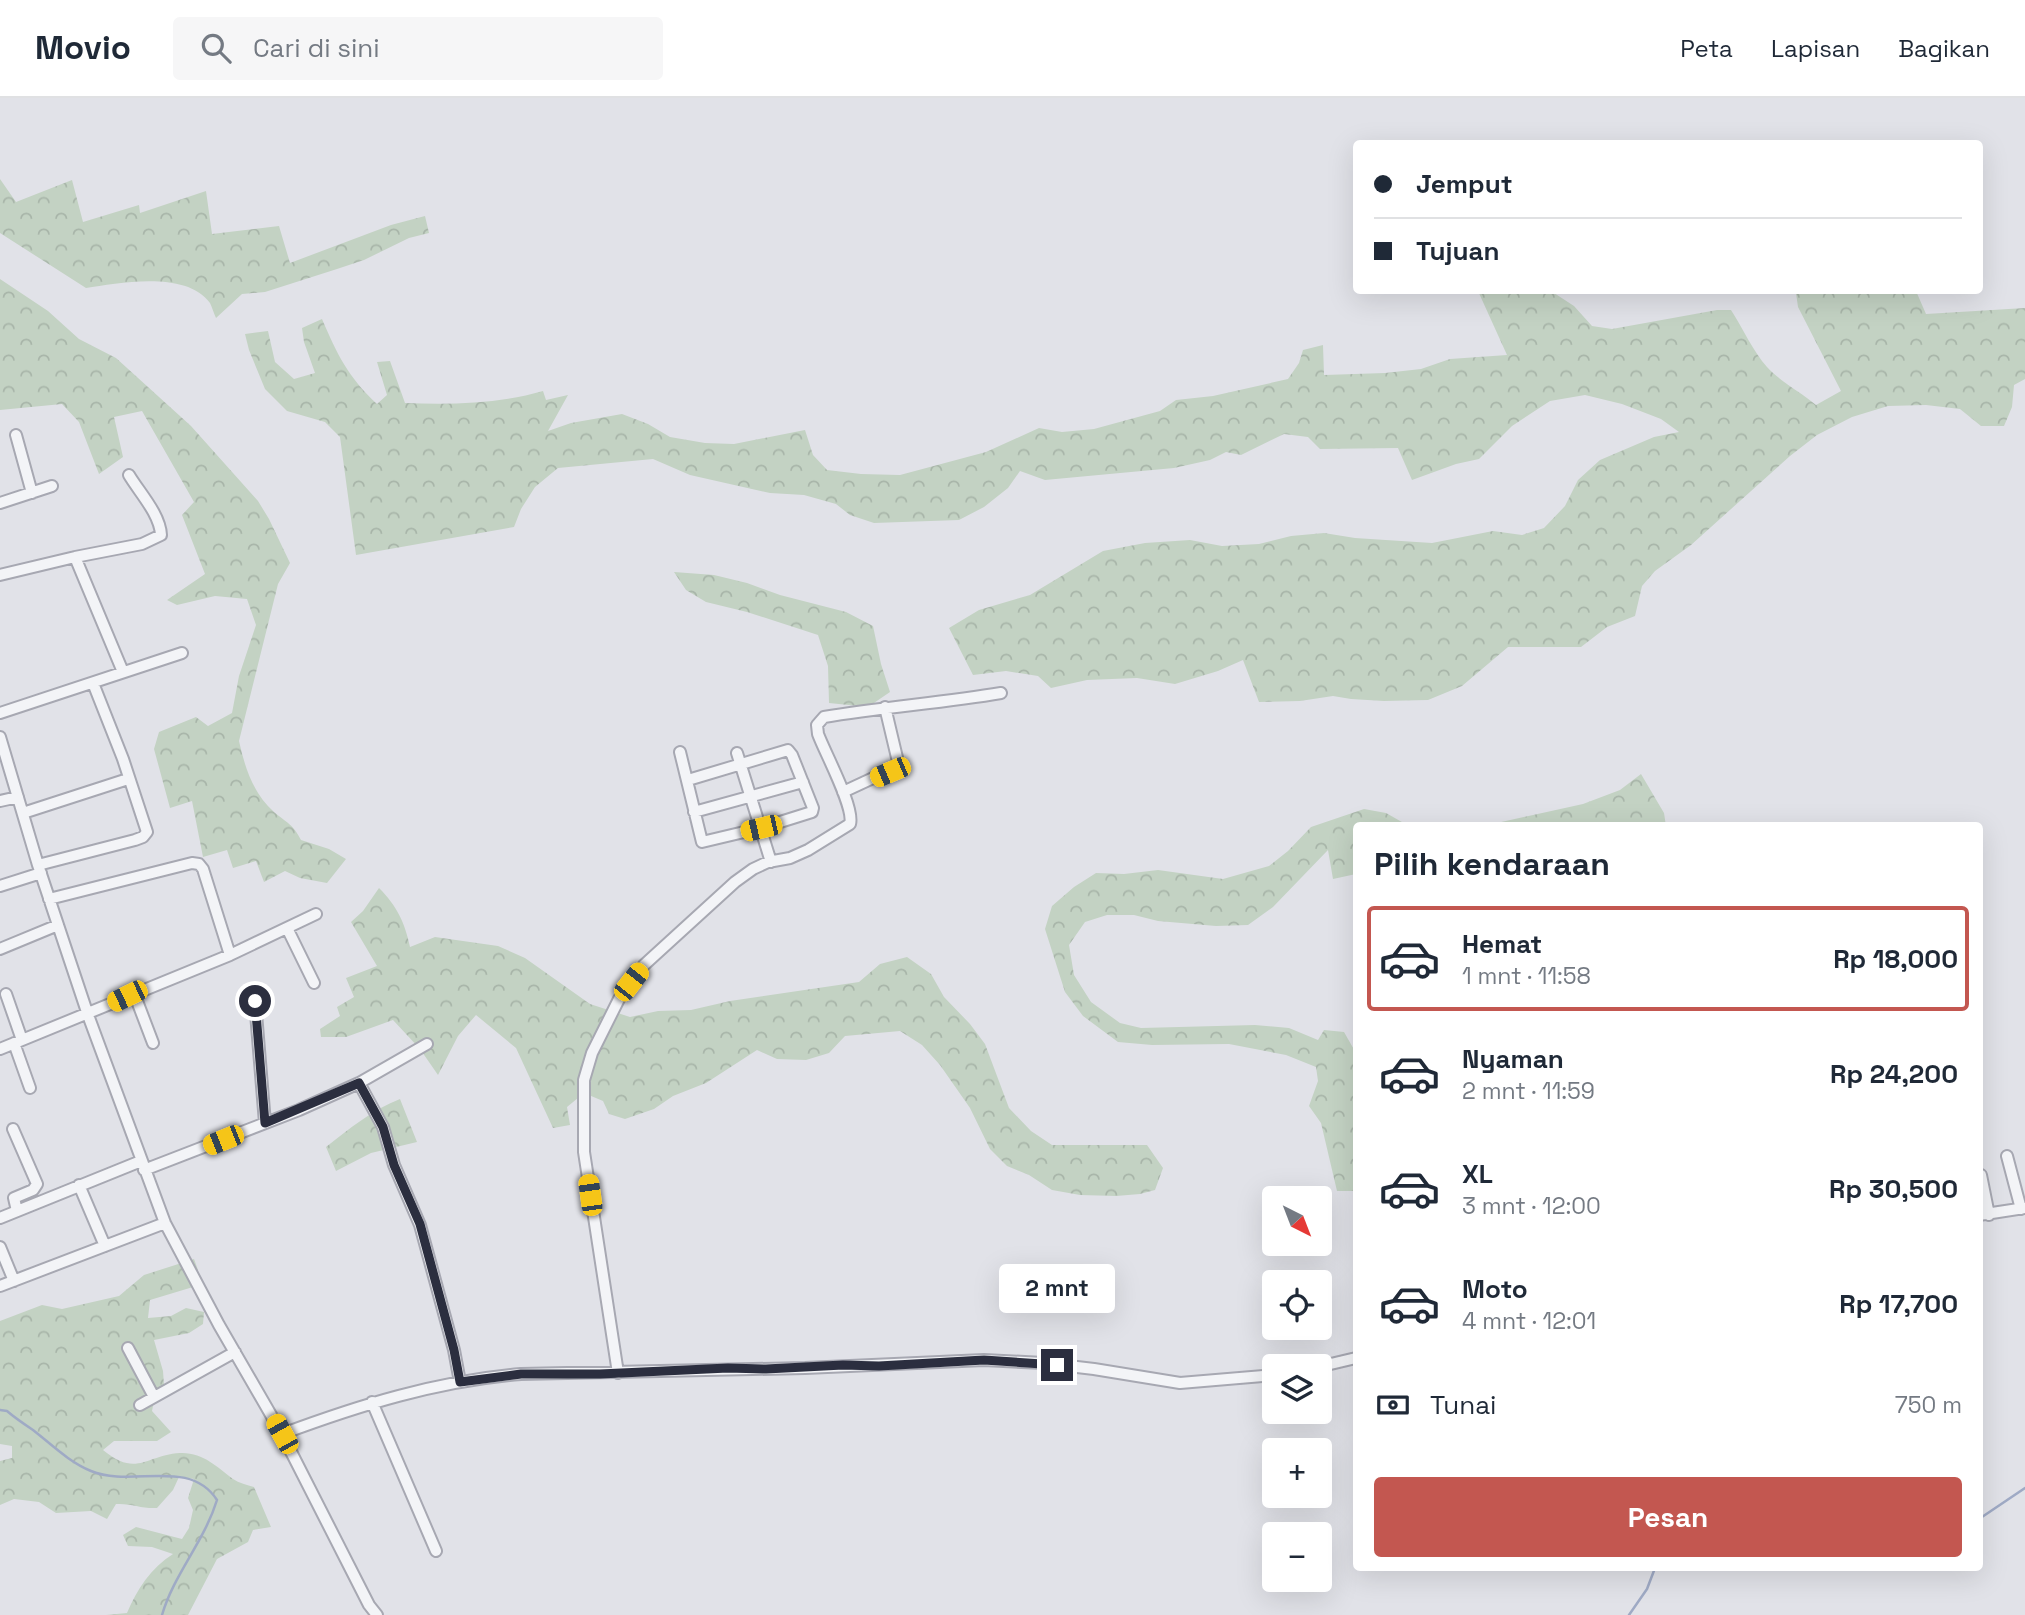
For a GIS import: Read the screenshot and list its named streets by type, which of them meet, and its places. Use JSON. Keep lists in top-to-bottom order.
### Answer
{
  "north": "bottom right",
  "page": {
    "header": "Movio",
    "search": "Cari di sini",
    "nav": ["Peta", "Lapisan", "Bagikan"],
    "banner": ["Jemput", "Tujuan"],
    "heading": "Pilih kendaraan",
    "list": [
      {
        "name": "Hemat",
        "note": "1 mnt · 11:58",
        "value": "Rp 18,000"
      },
      {
        "name": "Nyaman",
        "note": "2 mnt · 11:59",
        "value": "Rp 24,200"
      },
      {
        "name": "XL",
        "note": "3 mnt · 12:00",
        "value": "Rp 30,500"
      },
      {
        "name": "Moto",
        "note": "4 mnt · 12:01",
        "value": "Rp 17,700"
      }
    ],
    "map_buttons": ["+", "−"],
    "bubble": "2 mnt",
    "pay": ["Tunai", "750 m"],
    "buttons": "Pesan"
  }
}
